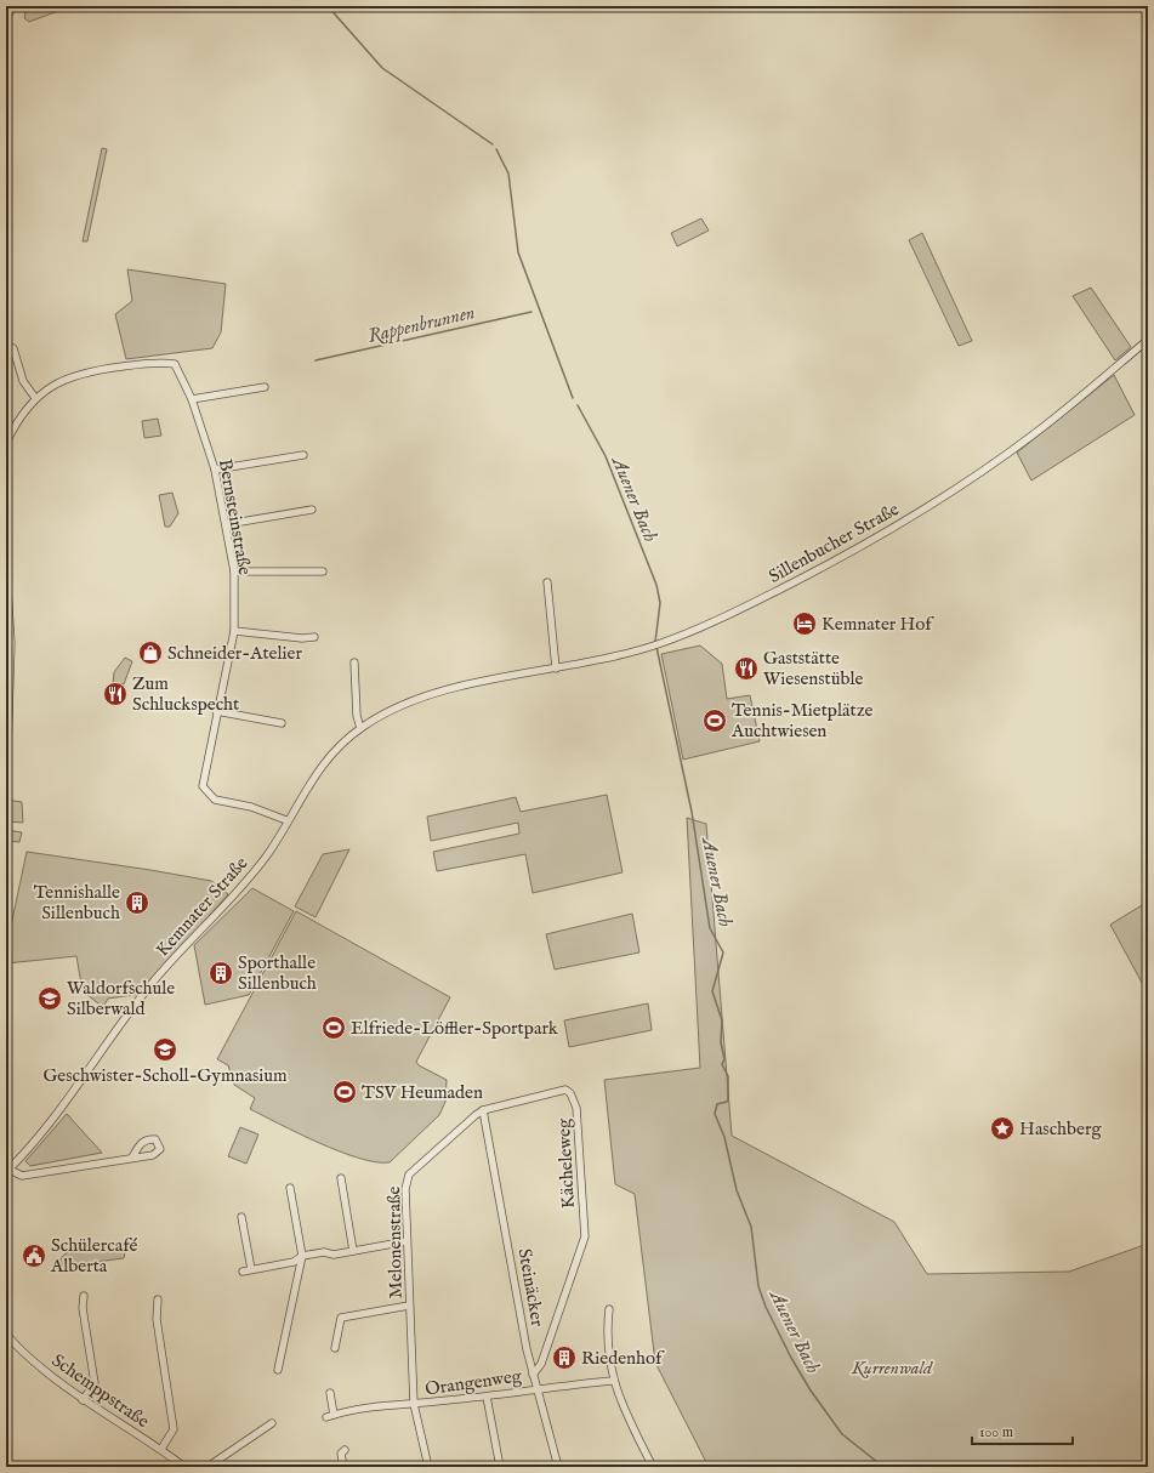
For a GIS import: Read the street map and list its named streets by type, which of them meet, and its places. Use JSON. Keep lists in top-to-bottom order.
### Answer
{
  "streets": {
    "street": [
      "Bernsteinstraße",
      "Sillenbucher Straße",
      "Kemnater Straße",
      "Kächeleweg",
      "Melonenstraße",
      "Steinäcker",
      "Orangenweg",
      "Schemppstraße"
    ]
  },
  "crossings": [
    ["Bernsteinstraße", "Kemnater Straße"],
    ["Sillenbucher Straße", "Kemnater Straße"],
    ["Kächeleweg", "Melonenstraße"],
    ["Kächeleweg", "Steinäcker"],
    ["Melonenstraße", "Steinäcker"],
    ["Melonenstraße", "Orangenweg"],
    ["Steinäcker", "Orangenweg"]
  ],
  "water": ["Rappenbrunnen", "Auener Bach"],
  "parks": ["Kurrenwald"],
  "places": {
    "hotel": ["Kemnater Hof"],
    "shop": ["Schneider-Atelier"],
    "restaurant": ["Gaststätte Wiesenstüble", "Zum Schluckspecht"],
    "sports": ["Tennis-Mietplätze Auchtwiesen", "Elfriede-Löffler-Sportpark", "TSV Heumaden"],
    "building": ["Tennishalle Sillenbuch", "Sporthalle Sillenbuch", "Riedenhof"],
    "school or university": ["Waldorfschule Silberwald", "Geschwister-Scholl-Gymnasium"],
    "place": ["Haschberg"],
    "public building": ["Schülercafé Alberta"]
  },
  "scale_bar": "100 m"
}
